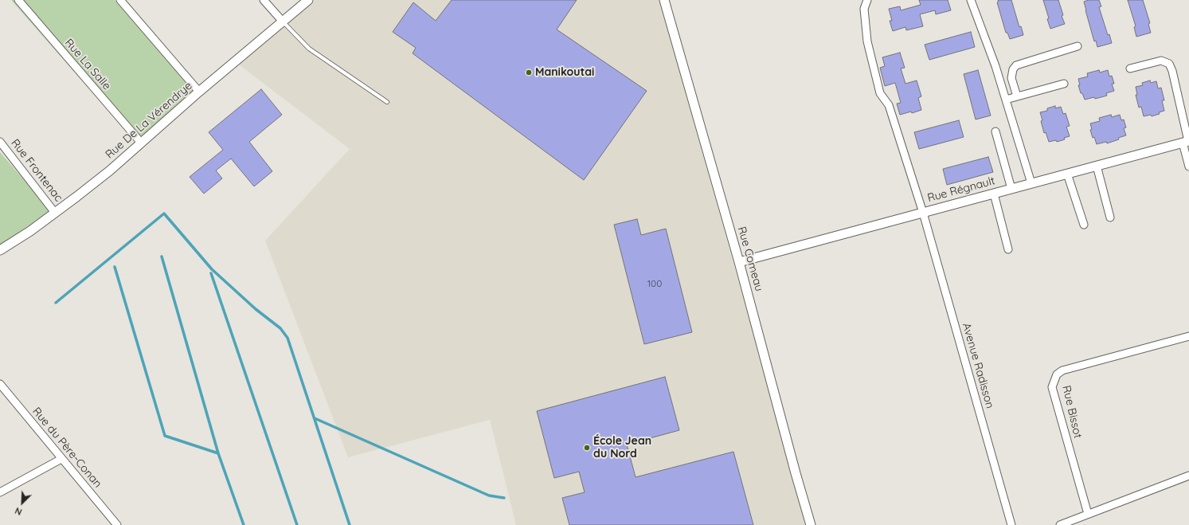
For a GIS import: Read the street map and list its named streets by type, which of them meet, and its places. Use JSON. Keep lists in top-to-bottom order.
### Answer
{
  "streets": {
    "street": [
      "Rue La Salle",
      "Rue De La Vérendrye",
      "Rue Frontenac",
      "Rue Régnault",
      "Rue Comeau",
      "Avenue Radisson",
      "Rue Bissot",
      "Rue du Père-Conan"
    ]
  },
  "crossings": [
    ["Rue La Salle", "Rue De La Vérendrye"],
    ["Rue De La Vérendrye", "Rue Frontenac"],
    ["Rue Régnault", "Rue Comeau"],
    ["Rue Régnault", "Avenue Radisson"]
  ],
  "places": ["Manikoutai", "École Jean du Nord"],
  "house_numbers": ["100"],
  "north": "bottom left"
}
